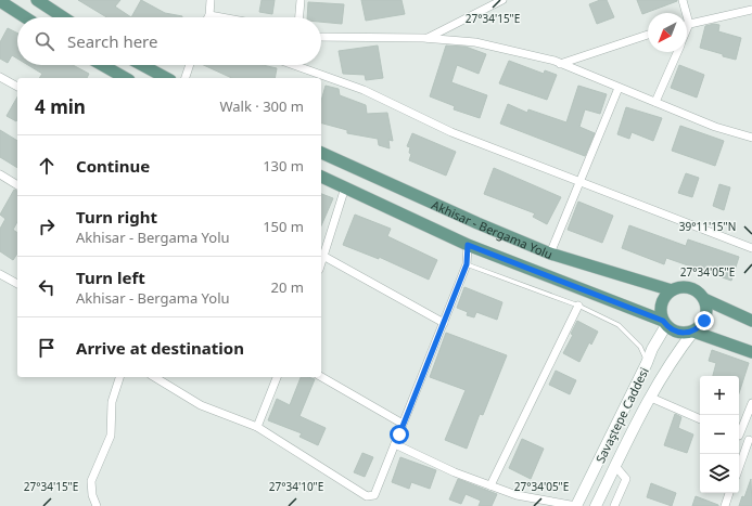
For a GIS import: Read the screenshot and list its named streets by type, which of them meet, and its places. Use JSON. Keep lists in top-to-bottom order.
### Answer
{
  "streets": {
    "main road": ["Akhisar - Bergama Yolu", "Savaştepe Caddesi"]
  },
  "crossings": [
    ["Akhisar - Bergama Yolu", "Savaştepe Caddesi"]
  ],
  "north": "bottom left",
  "page": {
    "search": "Search here",
    "heading": ["4 min", "Walk · 300 m"],
    "list": [
      ["Continue", "130 m"],
      ["Turn right", "Akhisar - Bergama Yolu", "150 m"],
      ["Turn left", "Akhisar - Bergama Yolu", "20 m"],
      "Arrive at destination"
    ],
    "map_buttons": ["+", "−"]
  },
  "coordinates": [
    "27°34'15\"E",
    "39°11'15\"N",
    "27°34'05\"E",
    "27°34'10\"E"
  ]
}
